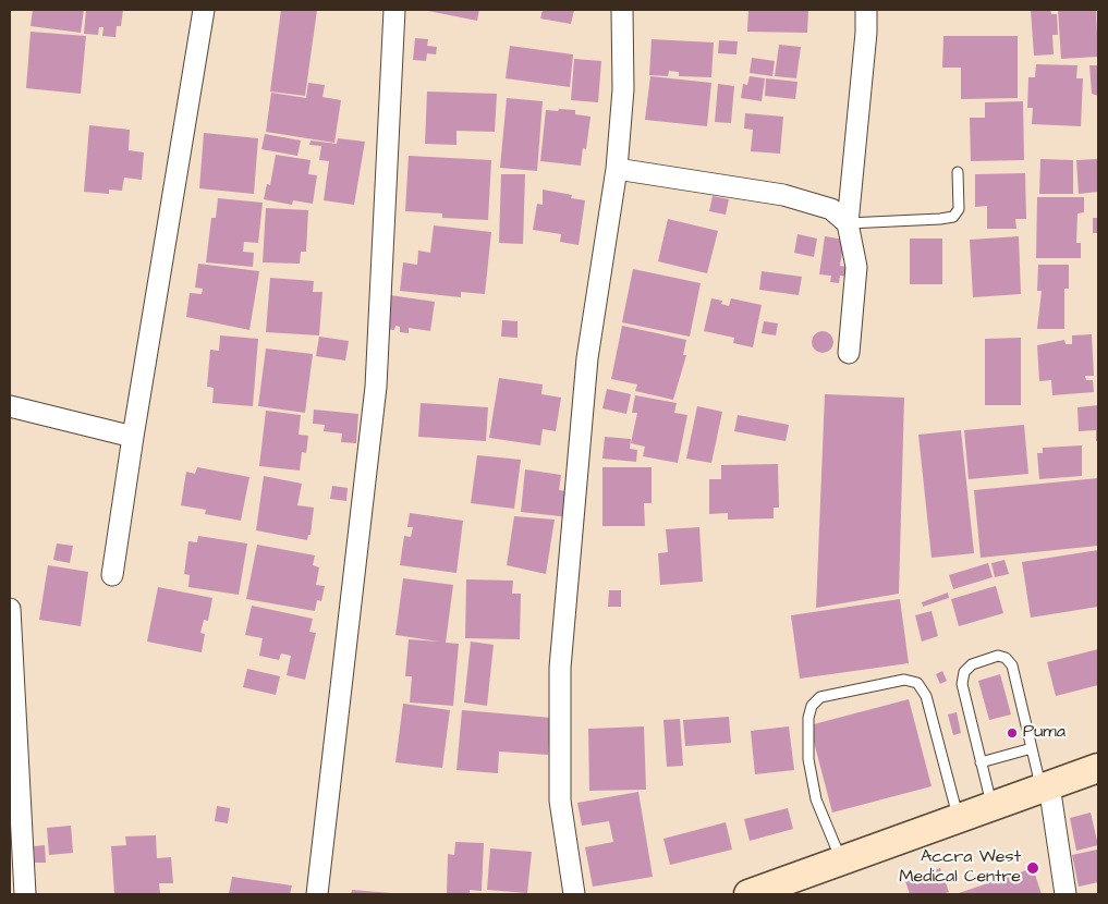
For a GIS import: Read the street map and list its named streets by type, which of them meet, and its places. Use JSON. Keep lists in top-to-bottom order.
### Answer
{
  "places": ["Puma", "Accra West Medical Centre"]
}
